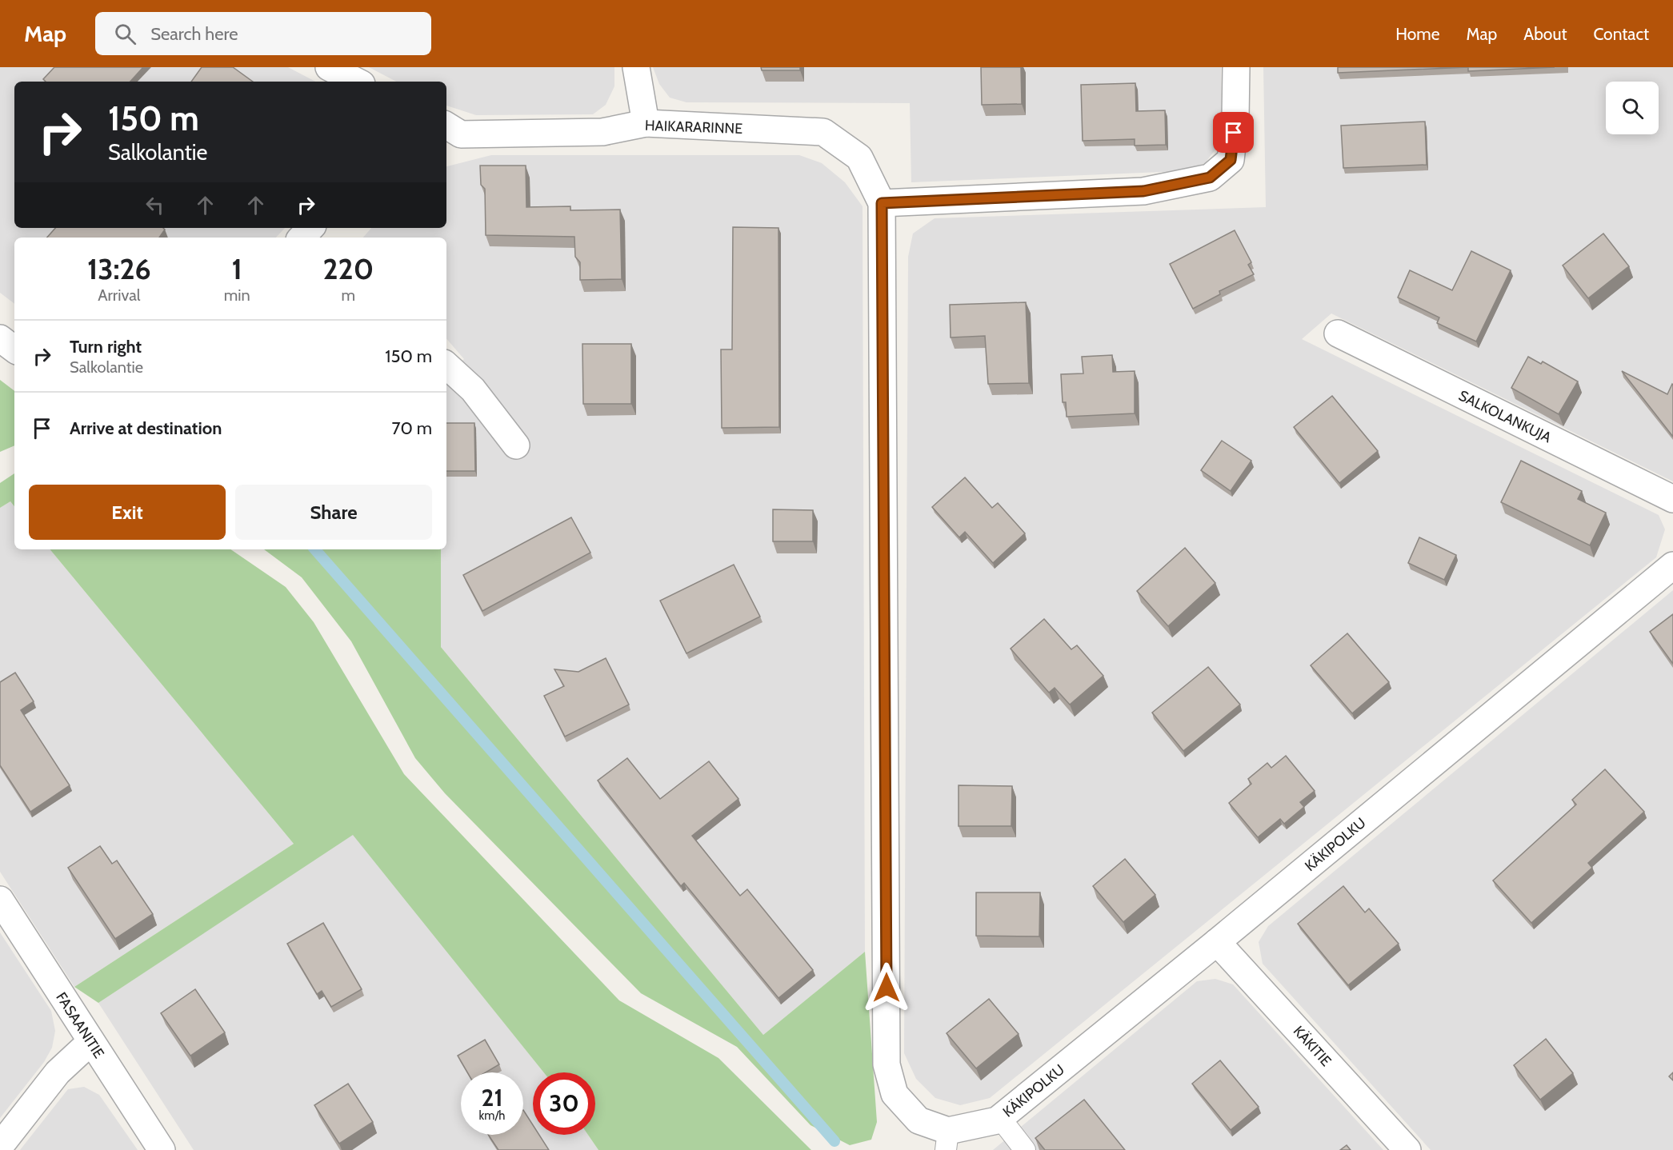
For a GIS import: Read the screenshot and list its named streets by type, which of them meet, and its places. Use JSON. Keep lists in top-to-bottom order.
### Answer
{
  "streets": {
    "street": [
      "HAIKARARINNE",
      "SALKOLANKUJA",
      "KÄKIPOLKU",
      "FASAANITIE",
      "KÄKITIE"
    ]
  },
  "crossings": [
    ["HAIKARARINNE", "KÄKIPOLKU"],
    ["KÄKIPOLKU", "KÄKITIE"]
  ],
  "page": {
    "header": "Map",
    "search": "Search here",
    "nav": [
      "Home",
      "Map",
      "About",
      "Contact"
    ],
    "turn": ["150 m", "Salkolantie"],
    "eta": [
      "13:26",
      "Arrival",
      "1",
      "min",
      "220",
      "m"
    ],
    "list": [
      {
        "name": "Turn right",
        "note": "Salkolantie",
        "value": "150 m"
      },
      {
        "name": "Arrive at destination",
        "value": "70 m"
      }
    ],
    "buttons": ["Exit", "Share"],
    "speed": "21 km/h",
    "limit": "30"
  }
}
